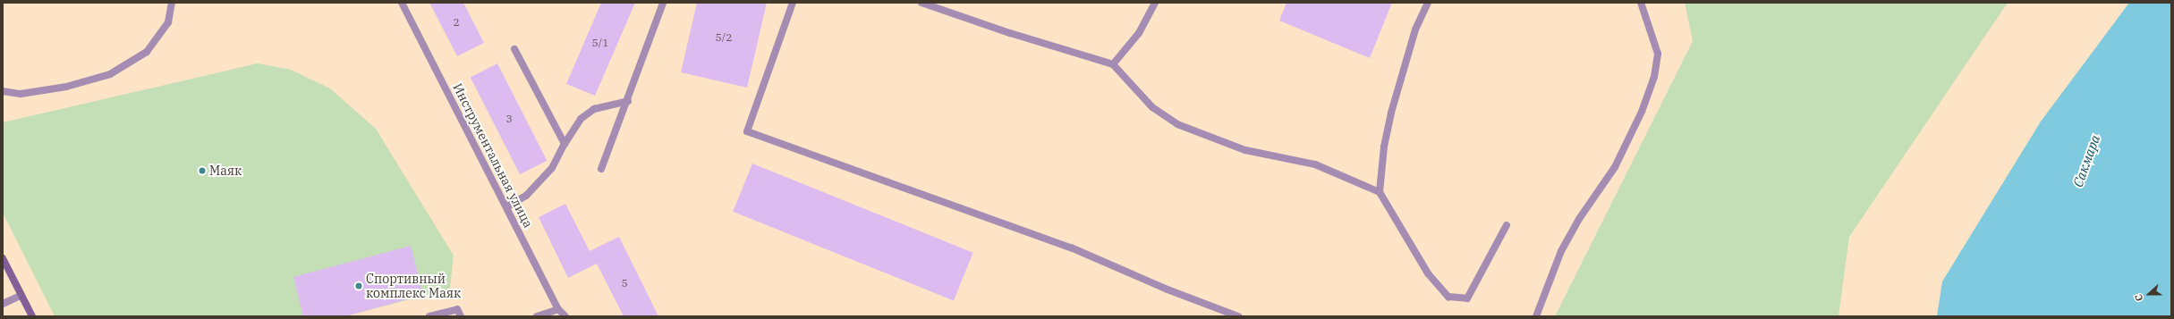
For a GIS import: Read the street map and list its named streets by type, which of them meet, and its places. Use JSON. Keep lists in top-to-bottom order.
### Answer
{
  "streets": {
    "street": ["Инструментальная улица"]
  },
  "water": ["Сакмара"],
  "places": ["Маяк", "Спортивный комплекс Маяк"],
  "house_numbers": [
    "2",
    "5/2",
    "5/1",
    "3",
    "5"
  ],
  "north": "left"
}
